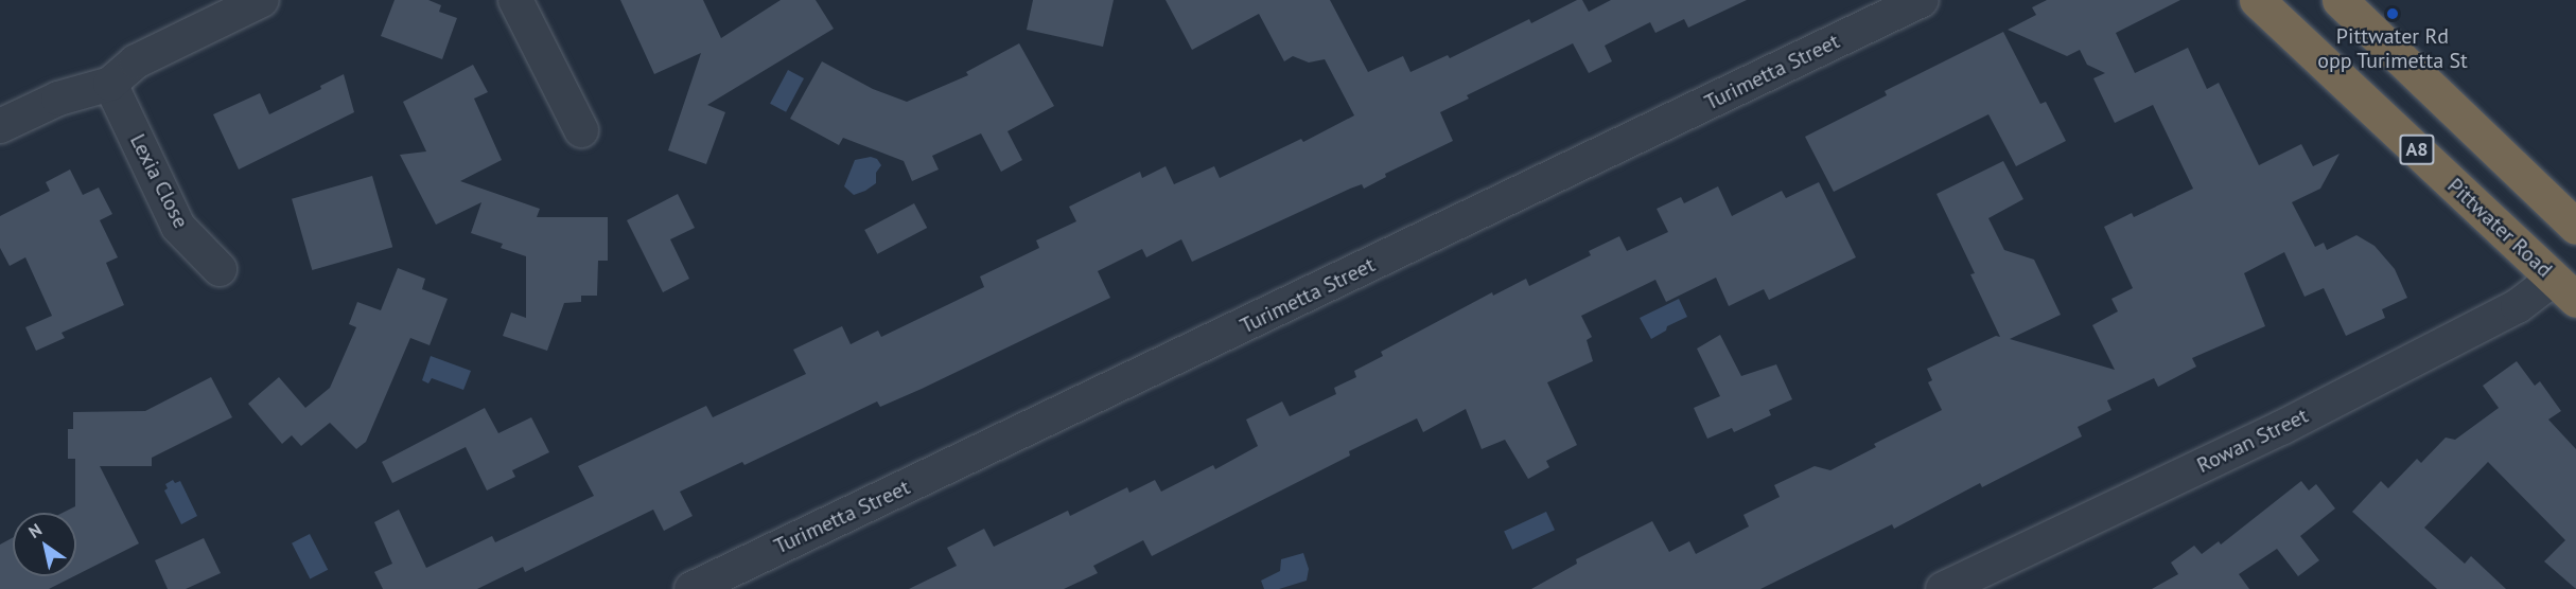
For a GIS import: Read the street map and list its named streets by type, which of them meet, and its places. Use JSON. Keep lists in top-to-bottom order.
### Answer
{
  "streets": {
    "highway": ["A8", "Pittwater Road"],
    "street": ["Turimetta Street", "Lexia Close", "Rowan Street"]
  },
  "crossings": [
    ["Pittwater Road", "Rowan Street"]
  ],
  "places": ["Pittwater Rd opp Turimetta St"],
  "north": "top left"
}
